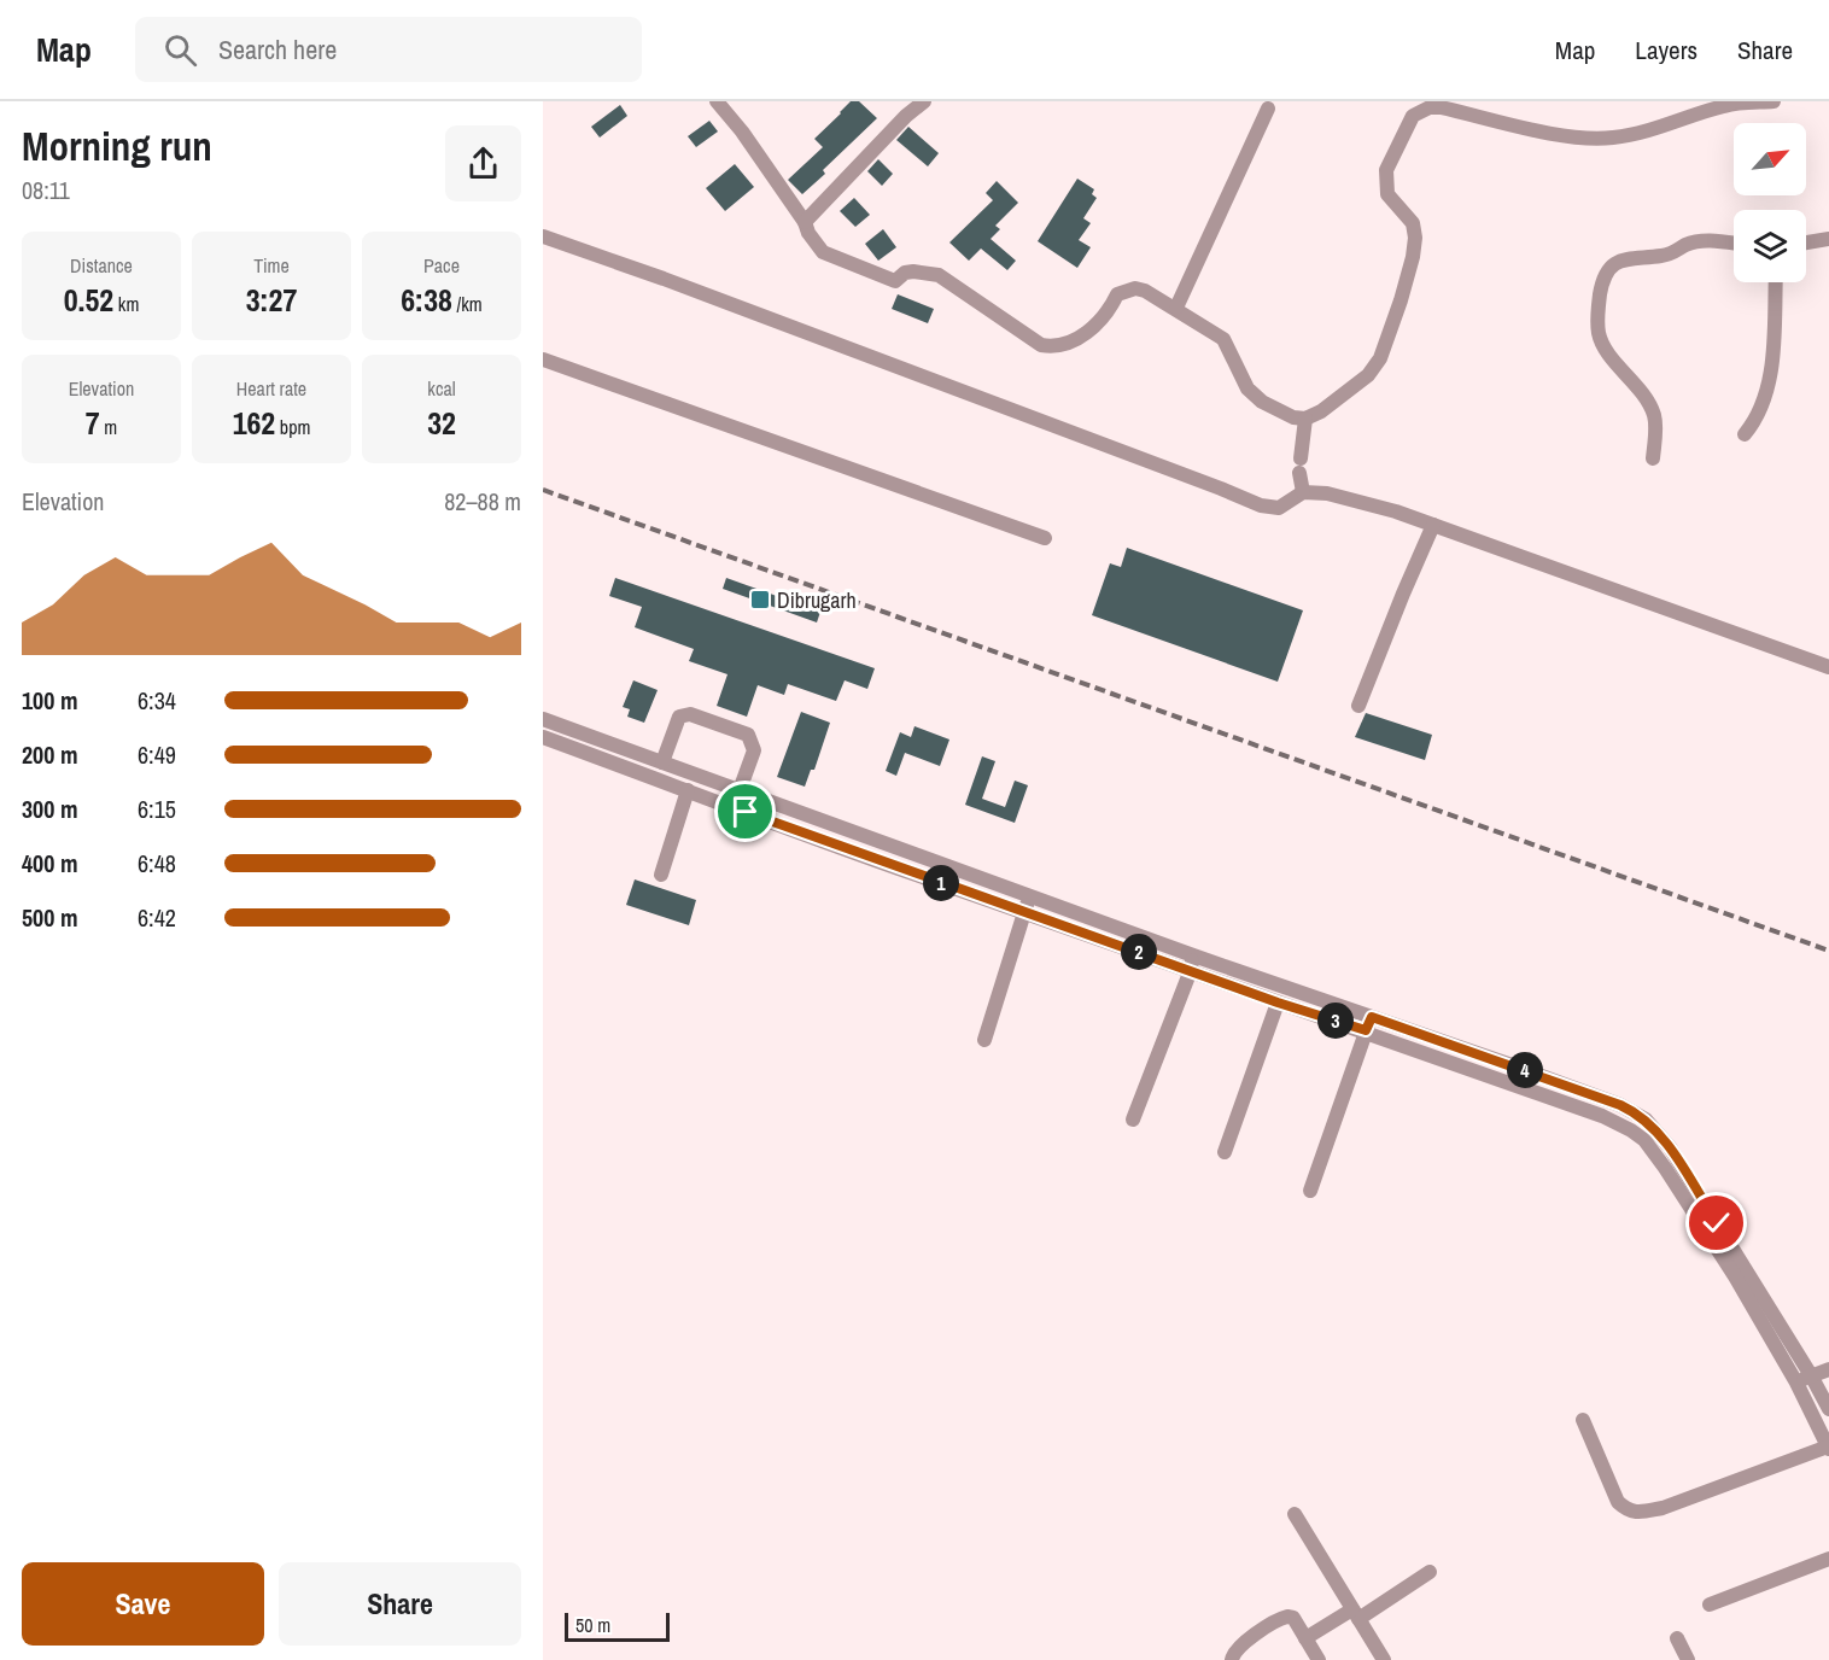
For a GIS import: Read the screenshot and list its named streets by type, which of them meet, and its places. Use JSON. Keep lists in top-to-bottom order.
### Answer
{
  "places": {
    "transit": ["Dibrugarh"]
  },
  "scale_bar": "50 m",
  "north": "top right",
  "page": {
    "header": "Map",
    "search": "Search here",
    "nav": ["Map", "Layers", "Share"],
    "heading": ["Morning run", "08:11"],
    "stats": [
      ["Distance", "0.52 km"],
      ["Time", "3:27"],
      ["Pace", "6:38 /km"],
      ["Elevation", "7 m"],
      ["Heart rate", "162 bpm"],
      ["kcal", "32"]
    ],
    "chart": ["Elevation", "82–88 m"],
    "list": [
      {
        "name": "100 m",
        "note": "6:34"
      },
      {
        "name": "200 m",
        "note": "6:49"
      },
      {
        "name": "300 m",
        "note": "6:15"
      },
      {
        "name": "400 m",
        "note": "6:48"
      },
      {
        "name": "500 m",
        "note": "6:42"
      }
    ],
    "pins": [
      "1",
      "2",
      "3",
      "4"
    ],
    "buttons": ["Save", "Share"],
    "scale": "50 m"
  }
}
